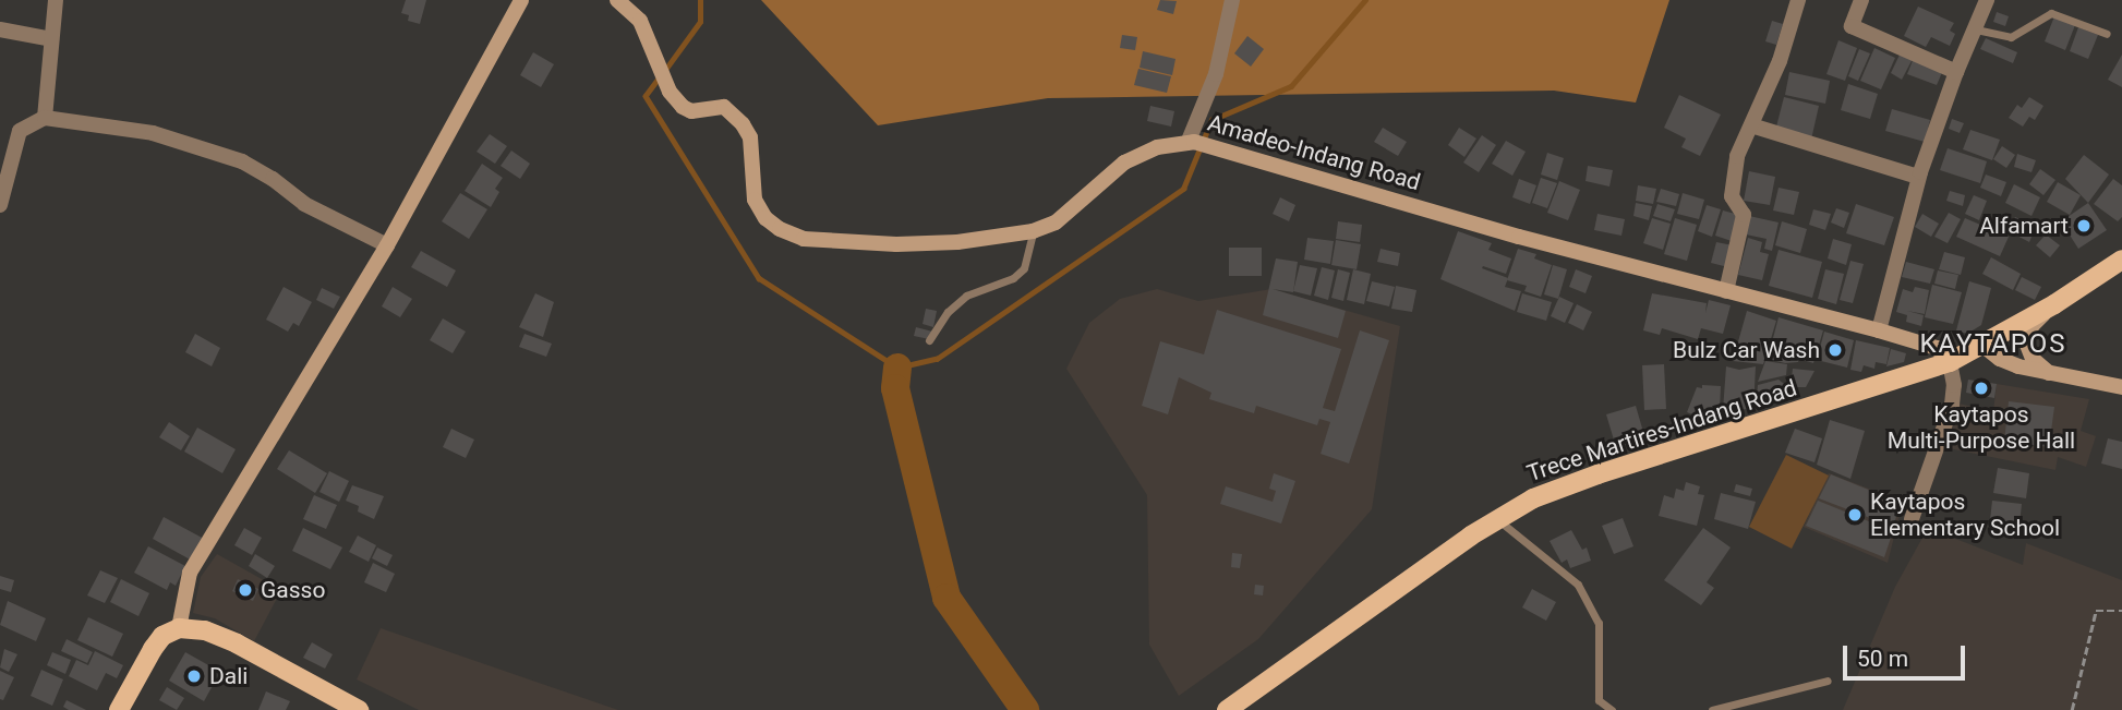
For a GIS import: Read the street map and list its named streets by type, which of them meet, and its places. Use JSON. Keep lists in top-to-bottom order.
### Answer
{
  "streets": {
    "main road": ["Trece Martires-Indang Road"],
    "street": ["Amadeo-Indang Road"]
  },
  "crossings": [
    ["Amadeo-Indang Road", "Trece Martires-Indang Road"]
  ],
  "districts": ["KAYTAPOS"],
  "places": [
    "Alfamart",
    "Bulz Car Wash",
    "Kaytapos Multi-Purpose Hall",
    "Kaytapos Elementary School",
    "Gasso",
    "Dali"
  ],
  "scale_bar": "50 m"
}
